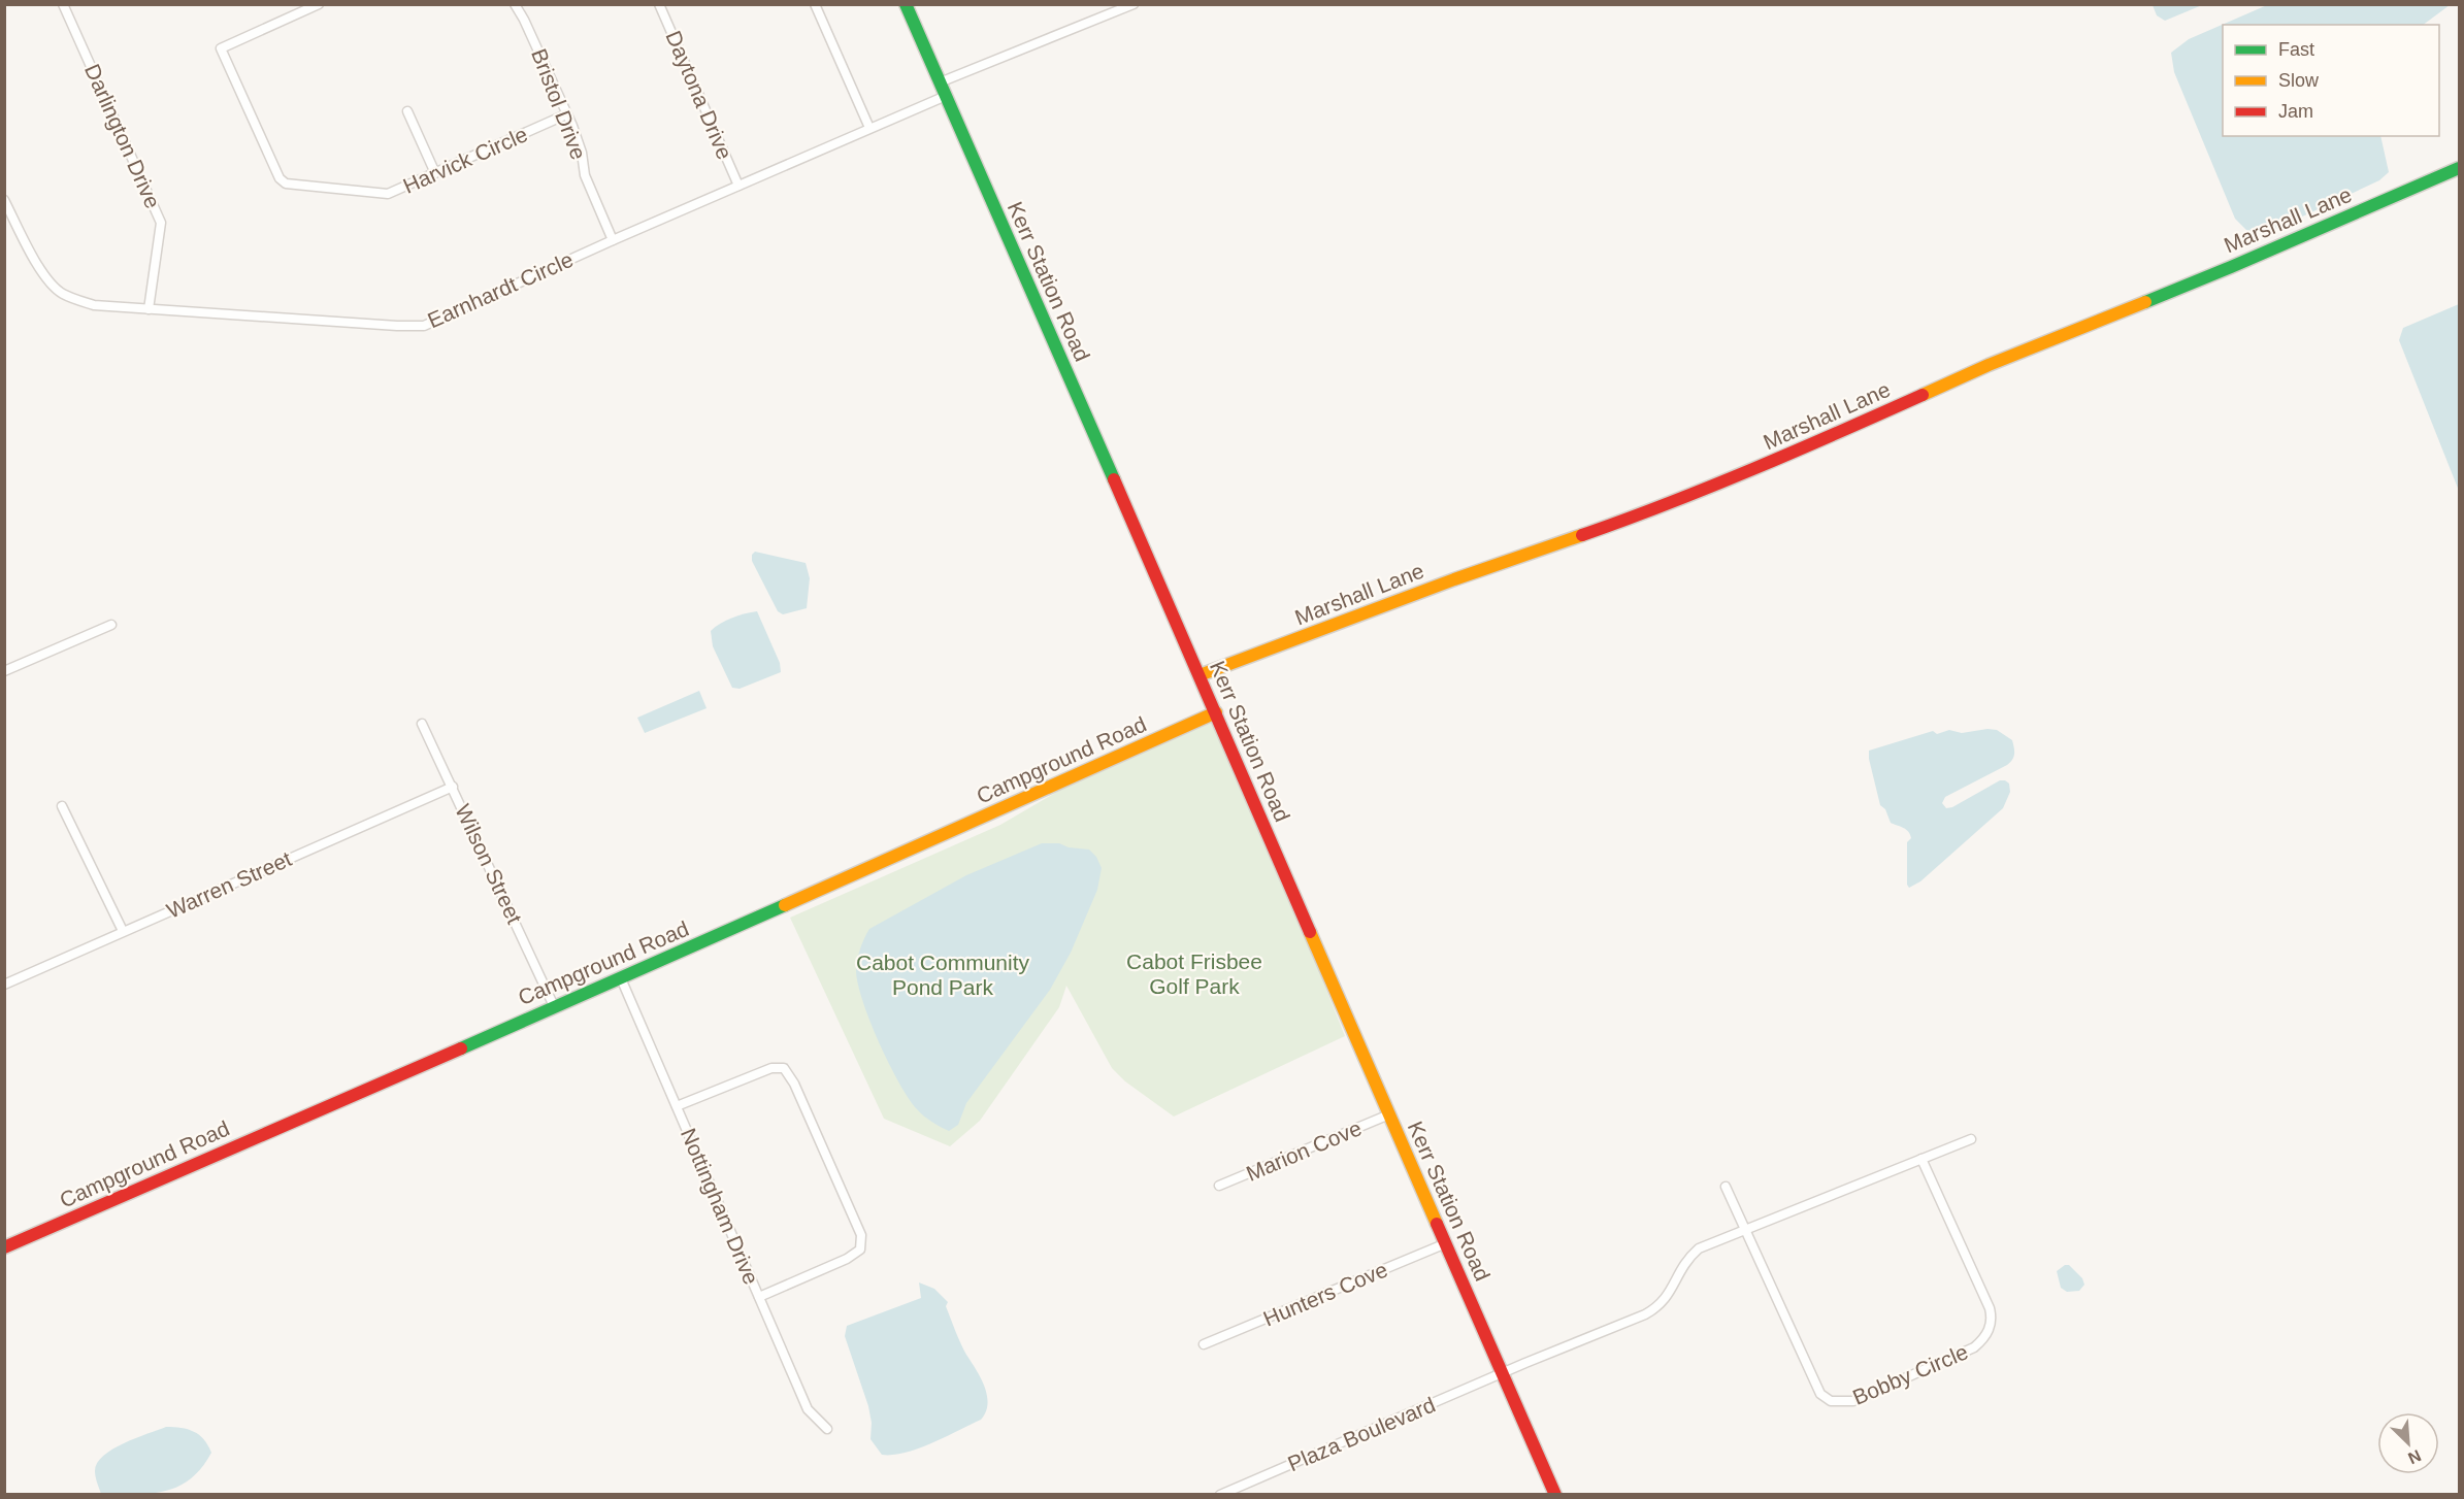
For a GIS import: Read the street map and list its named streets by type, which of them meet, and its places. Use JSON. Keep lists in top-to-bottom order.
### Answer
{
  "streets": {
    "street": [
      "Daytona Drive",
      "Bristol Drive",
      "Darlington Drive",
      "Harvick Circle",
      "Marshall Lane",
      "Kerr Station Road",
      "Earnhardt Circle",
      "Campground Road",
      "Wilson Street",
      "Warren Street",
      "Marion Cove",
      "Nottingham Drive",
      "Hunters Cove",
      "Bobby Circle",
      "Plaza Boulevard"
    ]
  },
  "crossings": [
    ["Daytona Drive", "Earnhardt Circle"],
    ["Bristol Drive", "Harvick Circle"],
    ["Bristol Drive", "Earnhardt Circle"],
    ["Darlington Drive", "Earnhardt Circle"],
    ["Marshall Lane", "Kerr Station Road"],
    ["Kerr Station Road", "Earnhardt Circle"],
    ["Kerr Station Road", "Campground Road"],
    ["Kerr Station Road", "Marion Cove"],
    ["Kerr Station Road", "Hunters Cove"],
    ["Kerr Station Road", "Plaza Boulevard"],
    ["Campground Road", "Wilson Street"],
    ["Campground Road", "Nottingham Drive"],
    ["Wilson Street", "Warren Street"],
    ["Bobby Circle", "Plaza Boulevard"]
  ],
  "parks": ["Cabot Frisbee Golf Park", "Cabot Community Pond Park"],
  "legend": ["Fast", "Slow", "Jam"],
  "north": "bottom right"
}
